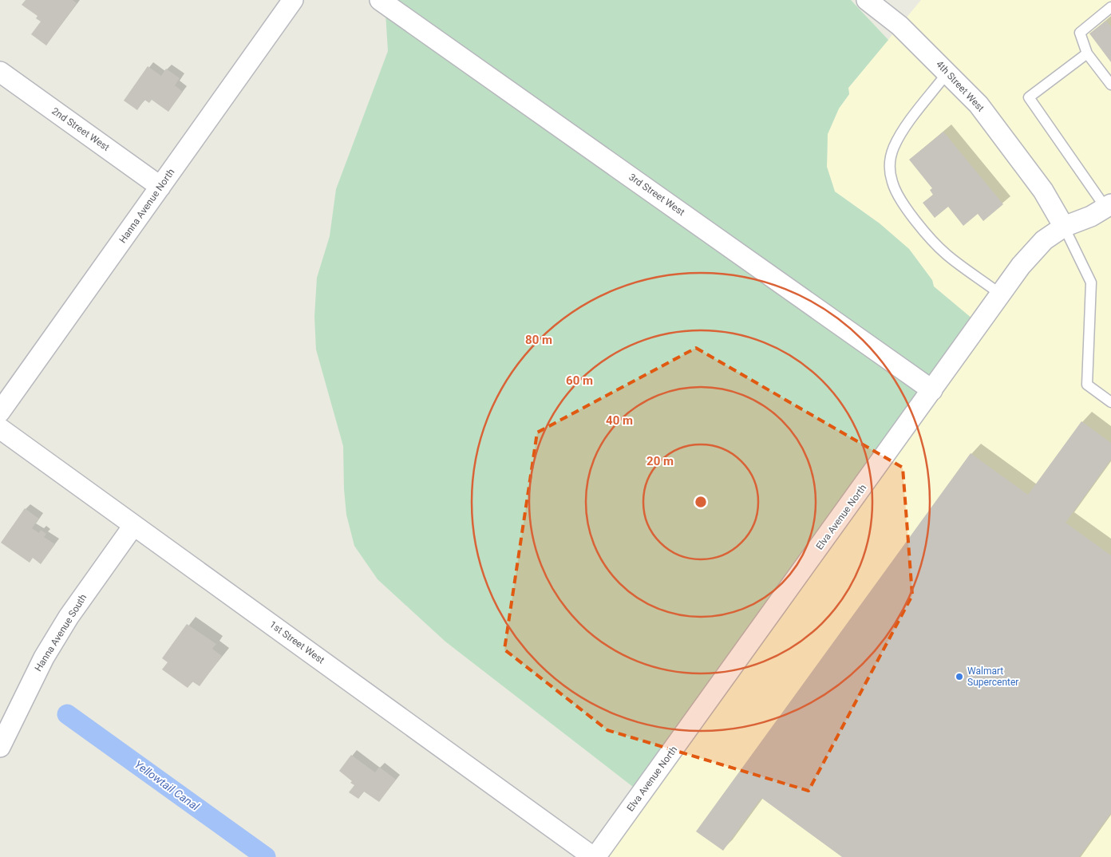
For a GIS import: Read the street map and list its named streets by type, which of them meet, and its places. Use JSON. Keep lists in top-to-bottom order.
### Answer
{
  "streets": {
    "street": [
      "4th Street West",
      "2nd Street West",
      "3rd Street West",
      "Hanna Avenue North",
      "Elva Avenue North",
      "Hanna Avenue South",
      "1st Street West"
    ]
  },
  "crossings": [
    ["4th Street West", "Elva Avenue North"],
    ["2nd Street West", "Hanna Avenue North"],
    ["3rd Street West", "Elva Avenue North"],
    ["Elva Avenue North", "1st Street West"],
    ["Hanna Avenue South", "1st Street West"]
  ],
  "water": ["Yellowtail Canal"],
  "places": ["Walmart Supercenter"],
  "rings": [
    "80 m",
    "60 m",
    "40 m",
    "20 m"
  ]
}
